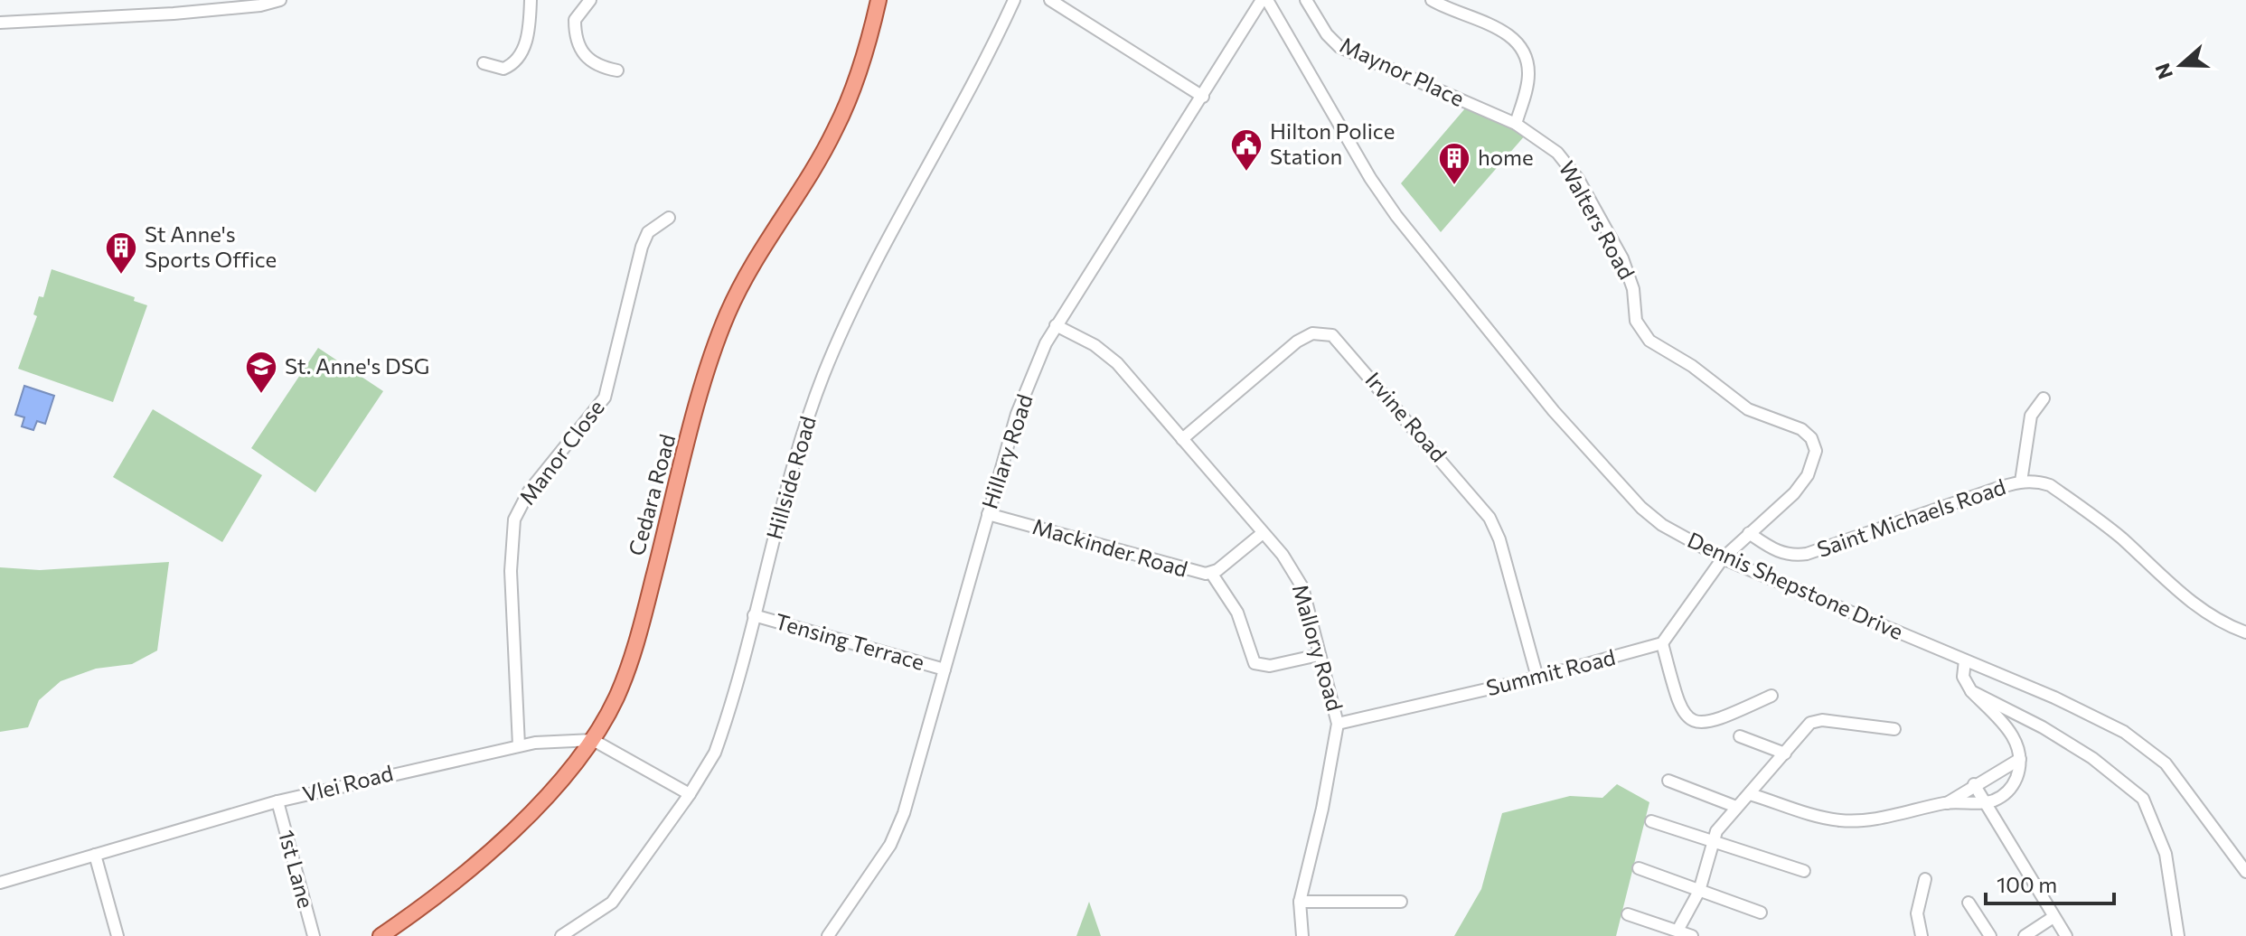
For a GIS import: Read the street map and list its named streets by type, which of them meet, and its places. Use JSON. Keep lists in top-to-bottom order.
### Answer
{
  "streets": {
    "main road": ["Cedara Road"],
    "street": [
      "Maynor Place",
      "Walters Road",
      "Irvine Road",
      "Hillary Road",
      "Manor Close",
      "Hillside Road",
      "Saint Michaels Road",
      "Mackinder Road",
      "Dennis Shepstone Drive",
      "Tensing Terrace",
      "Mallory Road",
      "Summit Road",
      "Vlei Road",
      "1st Lane"
    ]
  },
  "crossings": [
    ["Maynor Place", "Walters Road"],
    ["Walters Road", "Saint Michaels Road"],
    ["Walters Road", "Dennis Shepstone Drive"],
    ["Irvine Road", "Mallory Road"],
    ["Irvine Road", "Summit Road"],
    ["Hillary Road", "Mackinder Road"],
    ["Hillary Road", "Dennis Shepstone Drive"],
    ["Hillary Road", "Tensing Terrace"],
    ["Hillary Road", "Mallory Road"],
    ["Manor Close", "Vlei Road"],
    ["Hillside Road", "Tensing Terrace"],
    ["Cedara Road", "Vlei Road"],
    ["Mackinder Road", "Mallory Road"],
    ["Mallory Road", "Summit Road"],
    ["Vlei Road", "1st Lane"]
  ],
  "places": {
    "public building": ["Hilton Police Station"],
    "building": ["home", "St Anne's Sports Office"],
    "school or university": ["St. Anne's DSG"]
  },
  "scale_bar": "100 m",
  "north": "left"
}
